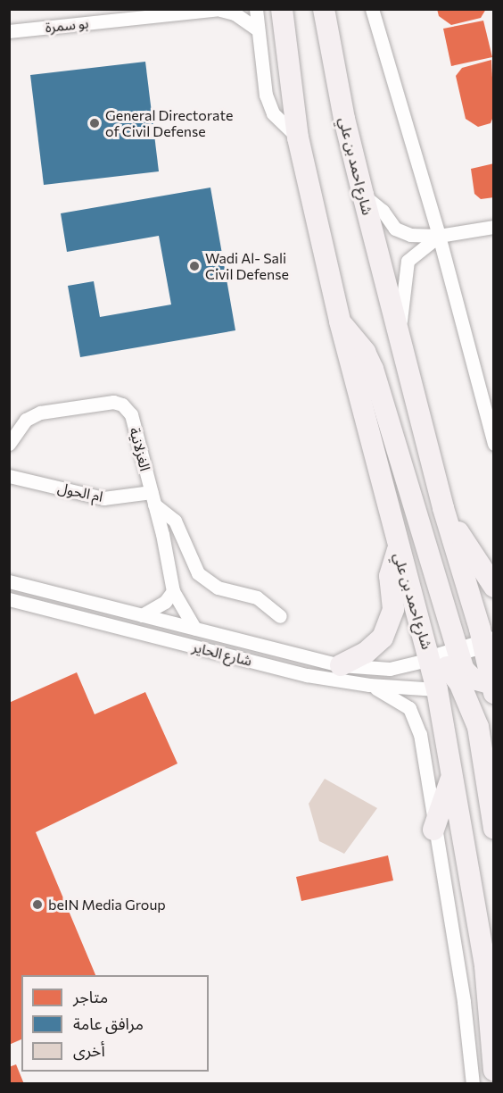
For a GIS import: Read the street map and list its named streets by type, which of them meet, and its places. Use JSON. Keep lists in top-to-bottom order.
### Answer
{
  "streets": {
    "main road": ["شارع احمد بن علي"],
    "street": [
      "بو سمرة",
      "الغزلانية",
      "ام الحول",
      "شارع الحاير"
    ]
  },
  "crossings": [
    ["شارع احمد بن علي", "شارع الحاير"],
    ["الغزلانية", "ام الحول"],
    ["الغزلانية", "شارع الحاير"]
  ],
  "places": ["General Directorate of Civil Defense", "Wadi Al- Sali Civil Defense", "beIN Media Group"],
  "legend": ["متاجر", "مرافق عامة", "أخرى"]
}
